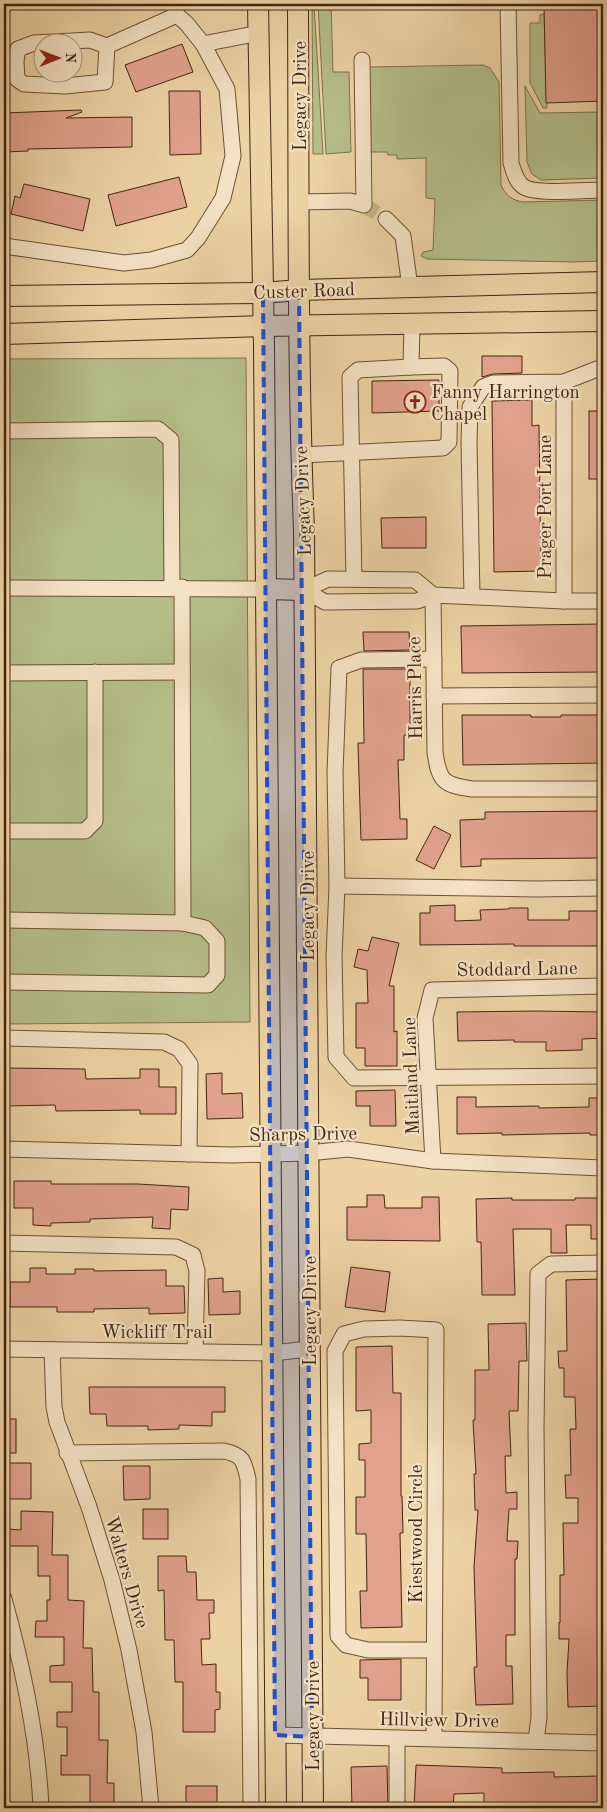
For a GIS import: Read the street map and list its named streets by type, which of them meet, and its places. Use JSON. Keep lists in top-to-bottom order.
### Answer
{
  "streets": {
    "main road": ["Legacy Drive", "Custer Road"],
    "street": [
      "Prager Port Lane",
      "Harris Place",
      "Stoddard Lane",
      "Maitland Lane",
      "Sharps Drive",
      "Wickliff Trail",
      "Kiestwood Circle",
      "Walters Drive",
      "Hillview Drive"
    ]
  },
  "crossings": [
    ["Legacy Drive", "Custer Road"],
    ["Legacy Drive", "Sharps Drive"],
    ["Legacy Drive", "Wickliff Trail"],
    ["Legacy Drive", "Hillview Drive"],
    ["Stoddard Lane", "Maitland Lane"],
    ["Maitland Lane", "Sharps Drive"],
    ["Wickliff Trail", "Walters Drive"],
    ["Kiestwood Circle", "Hillview Drive"]
  ],
  "places": {
    "church": ["Fanny Harrington Chapel"]
  },
  "north": "right"
}
